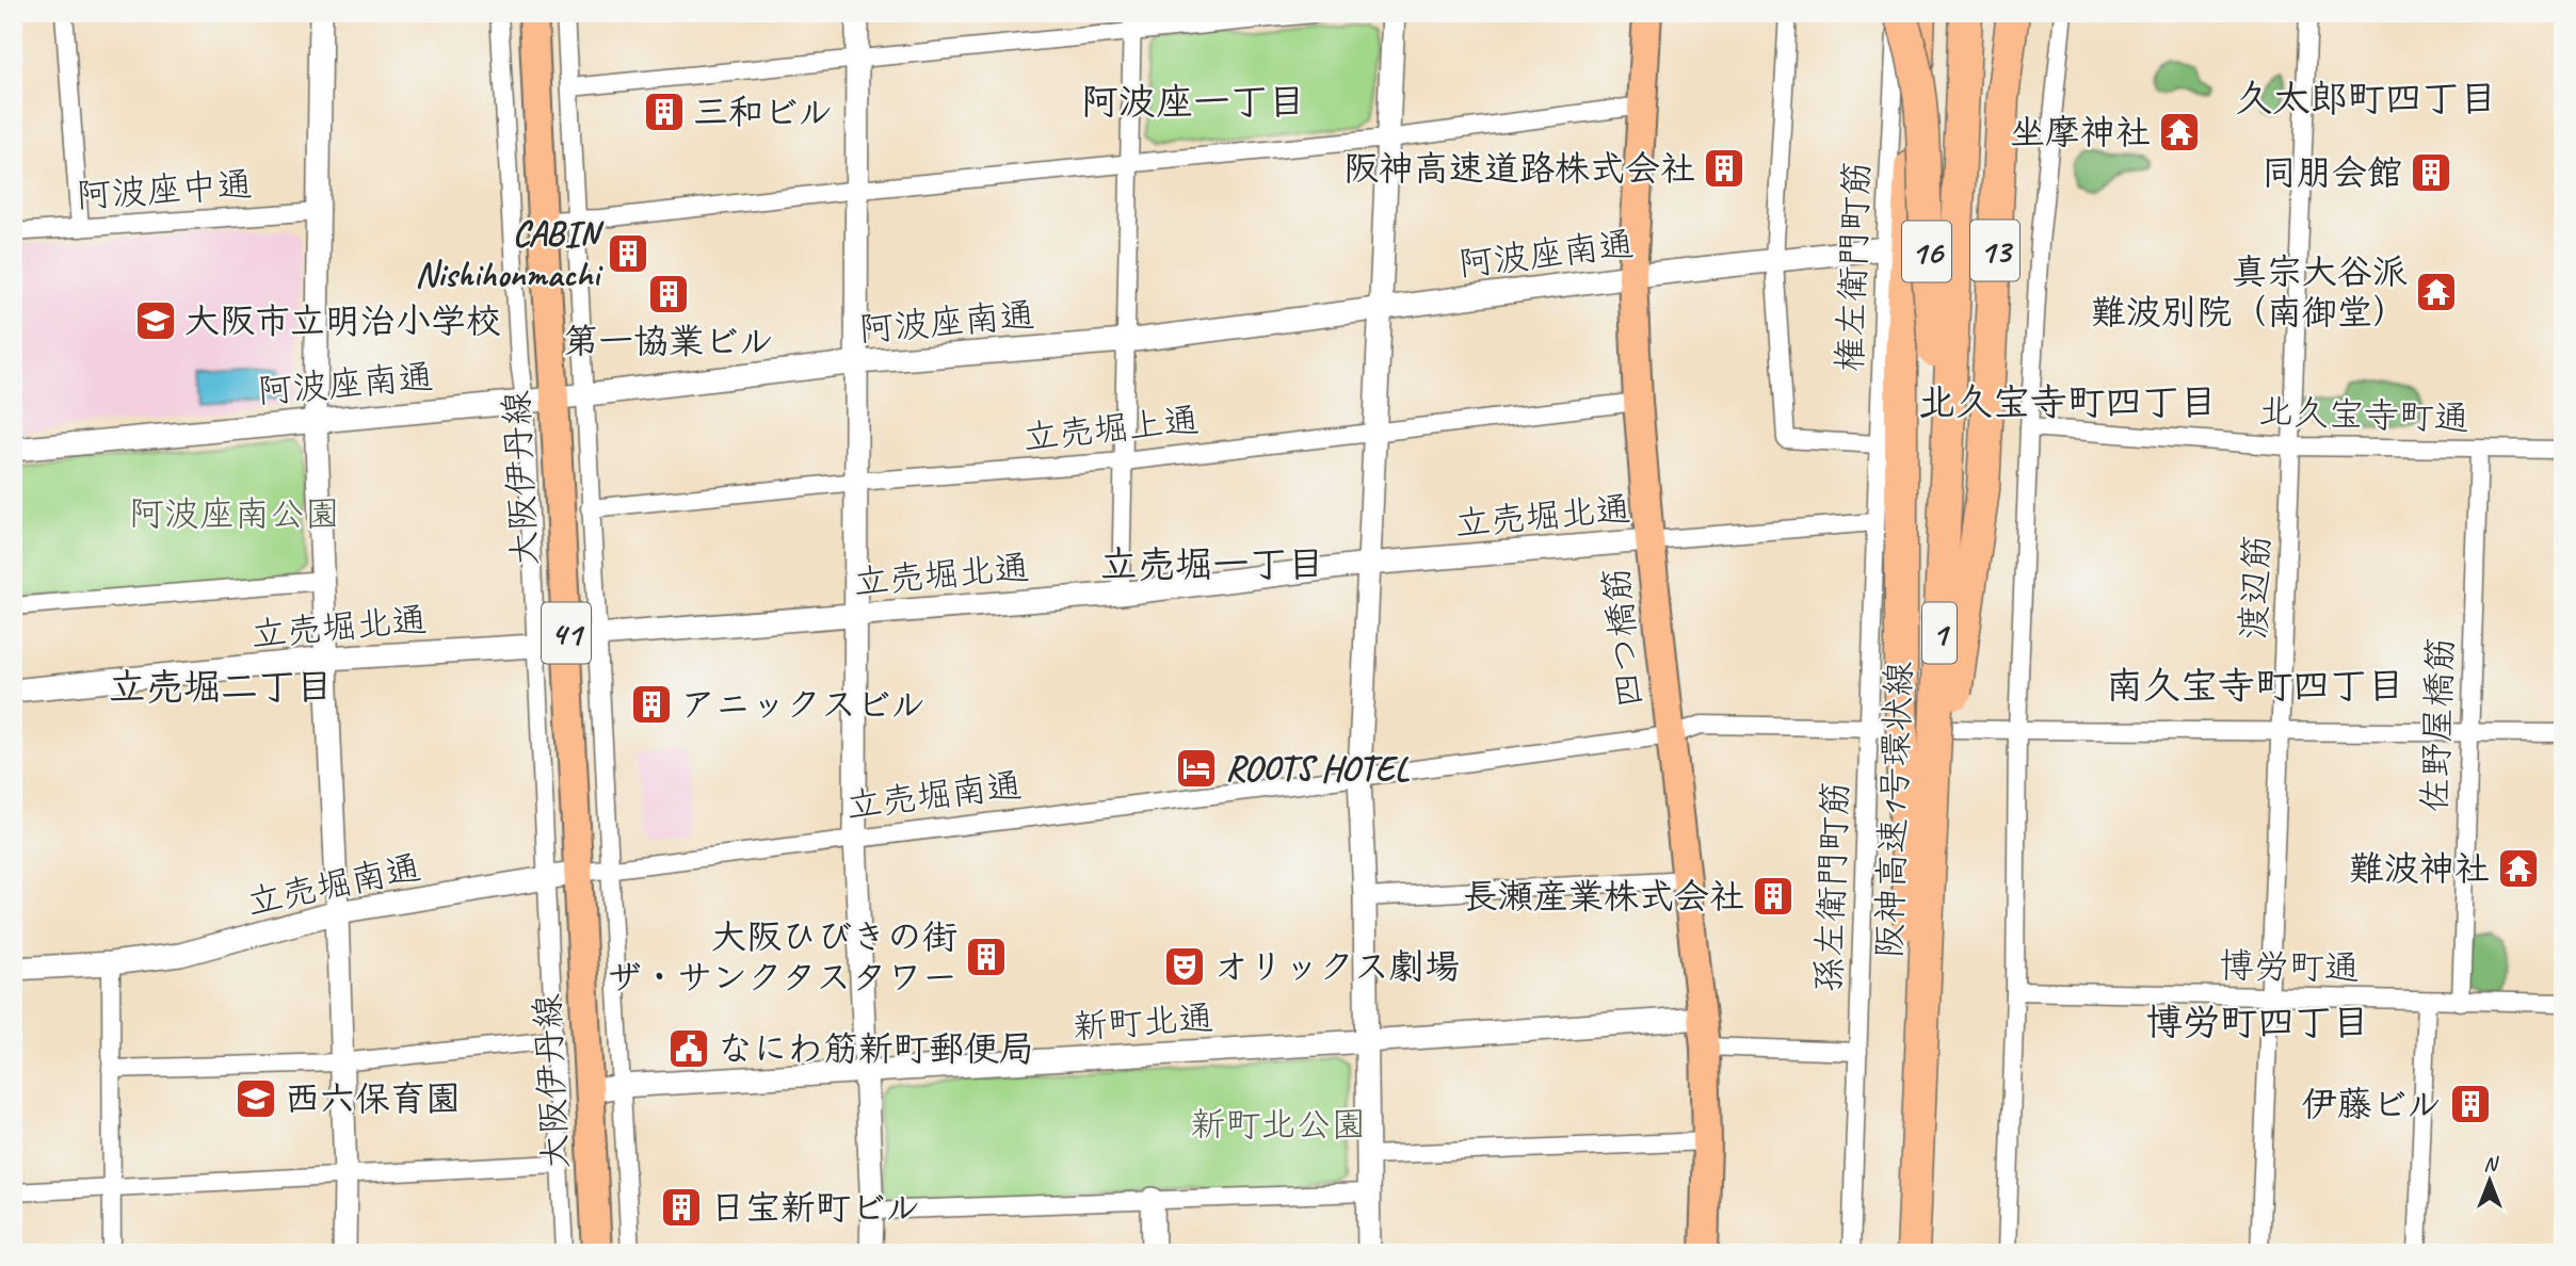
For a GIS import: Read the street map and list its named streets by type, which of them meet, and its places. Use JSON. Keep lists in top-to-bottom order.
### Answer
{
  "streets": {
    "highway": [
      "13",
      "16",
      "1",
      "阪神高速1号環状線"
    ],
    "main road": ["大阪伊丹線", "41", "四つ橋筋"],
    "street": [
      "阿波座中通",
      "阿波座南通",
      "権左衛門町筋",
      "北久宝寺町通",
      "立売堀上通",
      "立売堀北通",
      "渡辺筋",
      "佐野屋橋筋",
      "立売堀南通",
      "孫左衛門町筋",
      "博労町通",
      "新町北通"
    ]
  },
  "crossings": [
    ["13", "阪神高速1号環状線"],
    ["16", "権左衛門町筋"],
    ["16", "阪神高速1号環状線"],
    ["阿波座南通", "権左衛門町筋"],
    ["阿波座南通", "大阪伊丹線"],
    ["阿波座南通", "四つ橋筋"],
    ["権左衛門町筋", "立売堀北通"],
    ["権左衛門町筋", "孫左衛門町筋"],
    ["北久宝寺町通", "渡辺筋"],
    ["北久宝寺町通", "佐野屋橋筋"],
    ["立売堀上通", "四つ橋筋"],
    ["大阪伊丹線", "立売堀北通"],
    ["大阪伊丹線", "立売堀南通"],
    ["大阪伊丹線", "新町北通"],
    ["立売堀北通", "四つ橋筋"],
    ["立売堀北通", "孫左衛門町筋"],
    ["渡辺筋", "立売堀南通"],
    ["渡辺筋", "博労町通"],
    ["四つ橋筋", "立売堀南通"],
    ["四つ橋筋", "新町北通"],
    ["佐野屋橋筋", "立売堀南通"],
    ["佐野屋橋筋", "博労町通"],
    ["立売堀南通", "孫左衛門町筋"]
  ],
  "districts": [
    "久太郎町四丁目",
    "阿波座一丁目",
    "北久宝寺町四丁目",
    "立売堀一丁目",
    "南久宝寺町四丁目",
    "立売堀二丁目",
    "博労町四丁目"
  ],
  "parks": ["阿波座南公園", "新町北公園"],
  "places": {
    "building": [
      "三和ビル",
      "阪神高速道路株式会社",
      "同朋会館",
      "CABIN Nishihonmachi",
      "第一協業ビル",
      "アニックスビル",
      "長瀬産業株式会社",
      "大阪ひびきの街 ザ・サンクタスタワー",
      "伊藤ビル",
      "日宝新町ビル"
    ],
    "temple": ["坐摩神社", "真宗大谷派 難波別院（南御堂）", "難波神社"],
    "school or university": ["大阪市立明治小学校", "西六保育園"],
    "hotel": ["ROOTS HOTEL"],
    "theatre": ["オリックス劇場"],
    "public building": ["なにわ筋新町郵便局"]
  },
  "north": "top"
}
